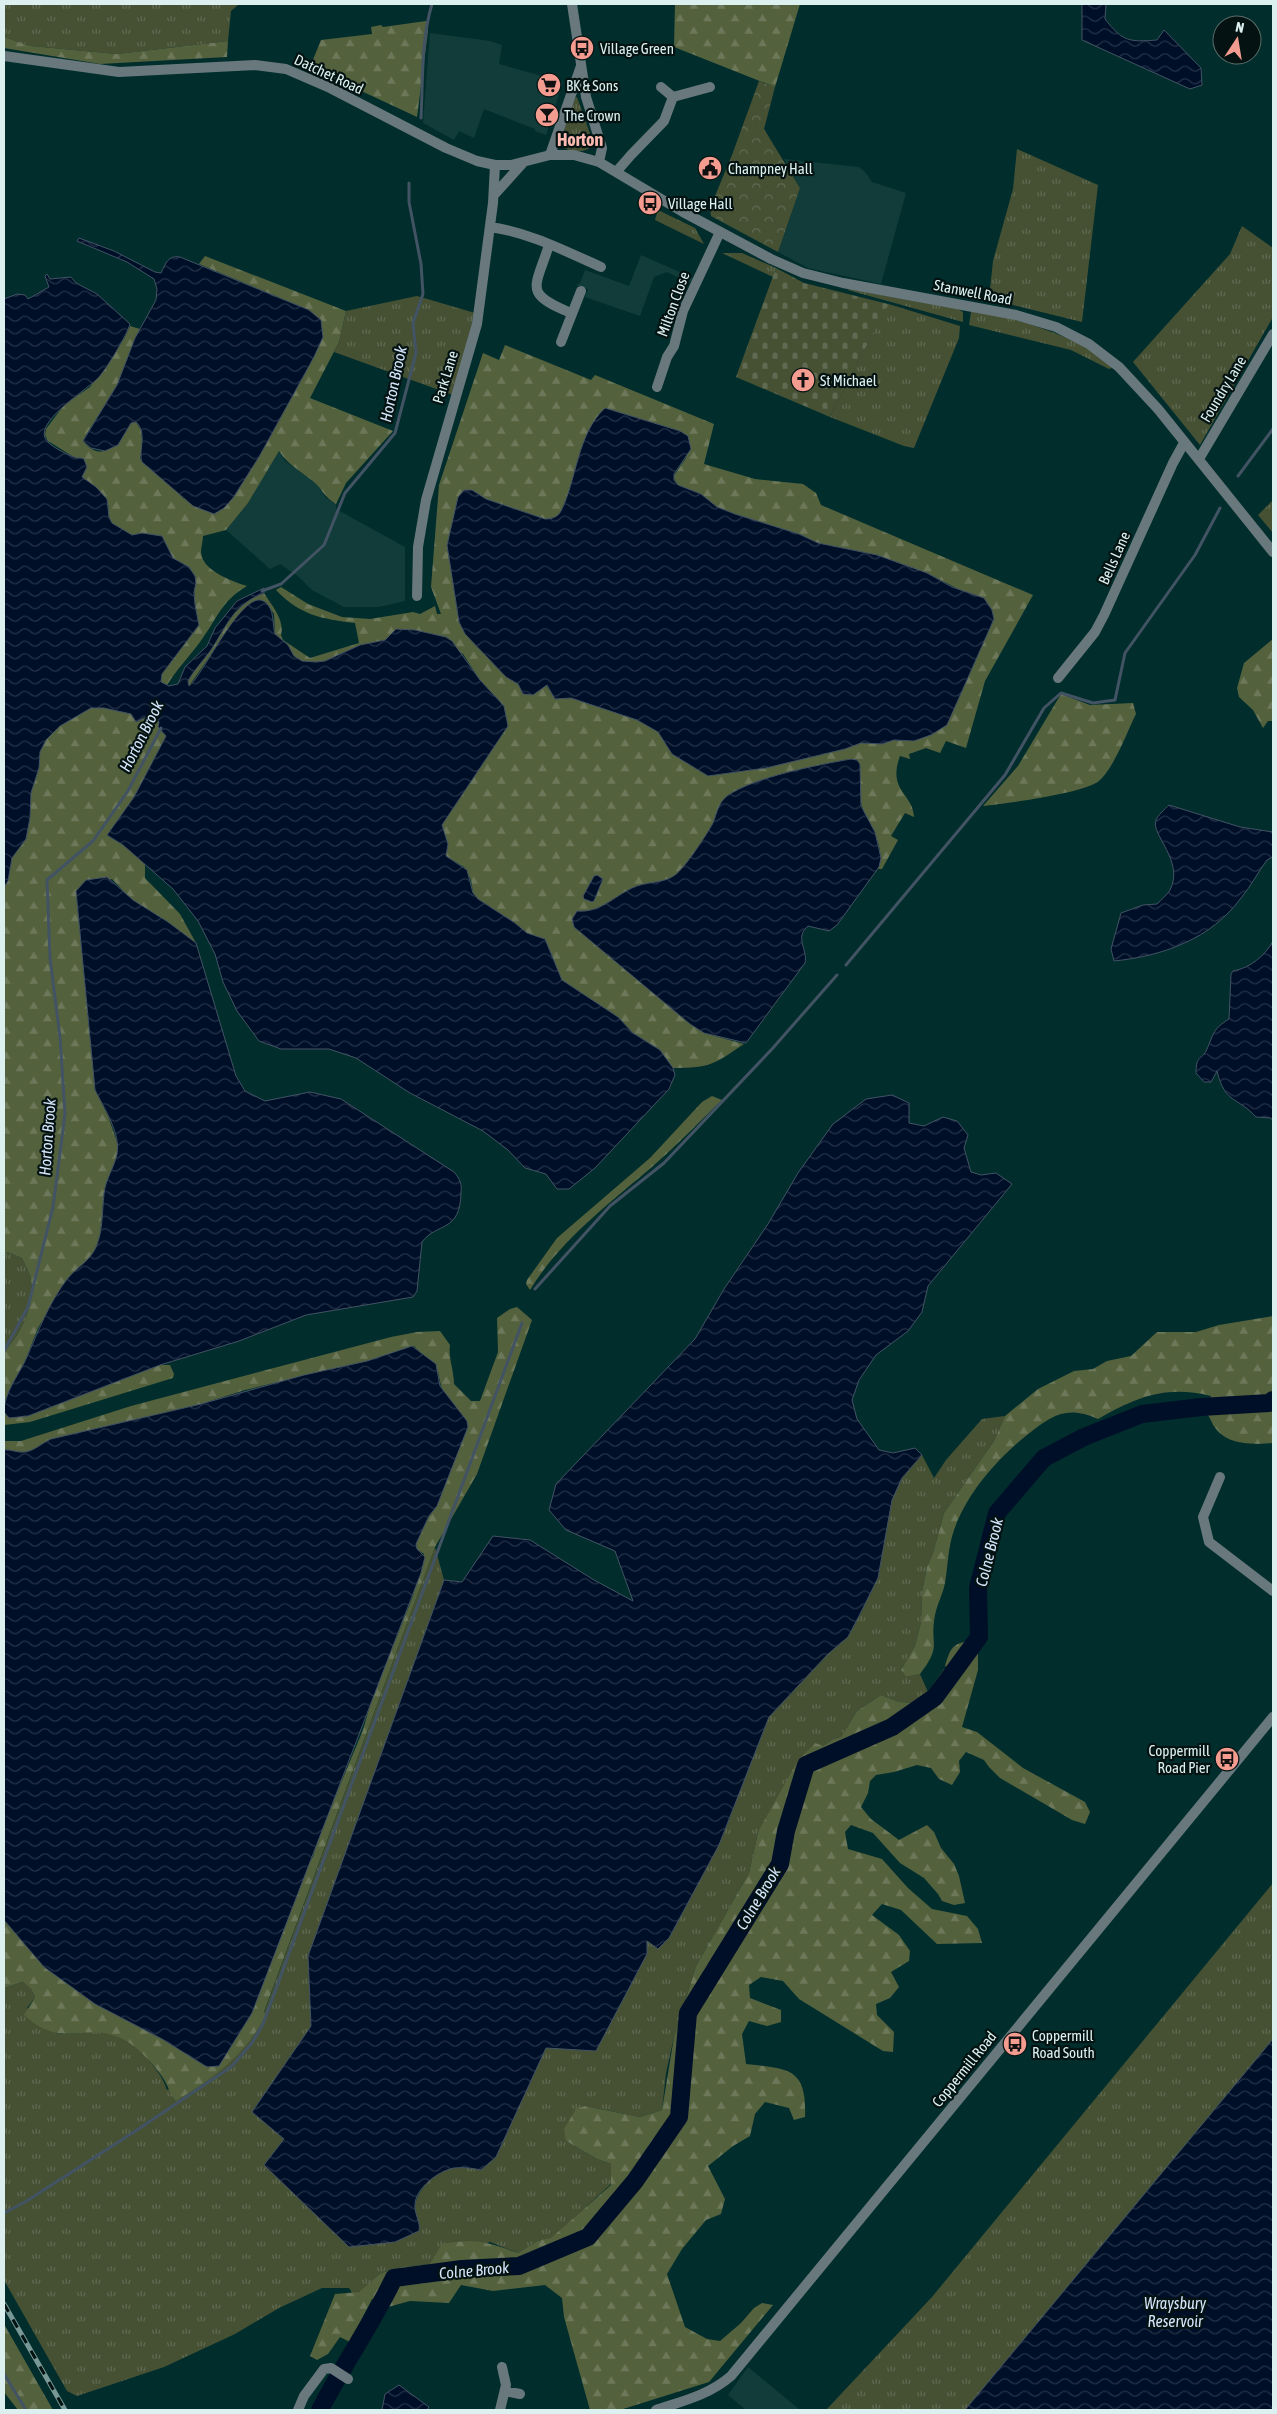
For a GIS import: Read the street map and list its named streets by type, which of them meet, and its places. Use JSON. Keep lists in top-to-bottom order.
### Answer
{
  "streets": {
    "street": [
      "Datchet Road",
      "Stanwell Road",
      "Milton Close",
      "Park Lane",
      "Foundry Lane",
      "Bells Lane",
      "Coppermill Road"
    ]
  },
  "crossings": [
    ["Datchet Road", "Stanwell Road"],
    ["Datchet Road", "Park Lane"],
    ["Stanwell Road", "Milton Close"],
    ["Stanwell Road", "Foundry Lane"],
    ["Stanwell Road", "Bells Lane"]
  ],
  "districts": ["Horton"],
  "water": ["Horton Brook", "Colne Brook", "Wraysbury Reservoir"],
  "places": {
    "bus stop": [
      "Village Green",
      "Village Hall",
      "Coppermill Road Pier",
      "Coppermill Road South"
    ],
    "supermarket": ["BK & Sons"],
    "bar": ["The Crown"],
    "public building": ["Champney Hall"],
    "church": ["St Michael"]
  },
  "north": "top"
}
